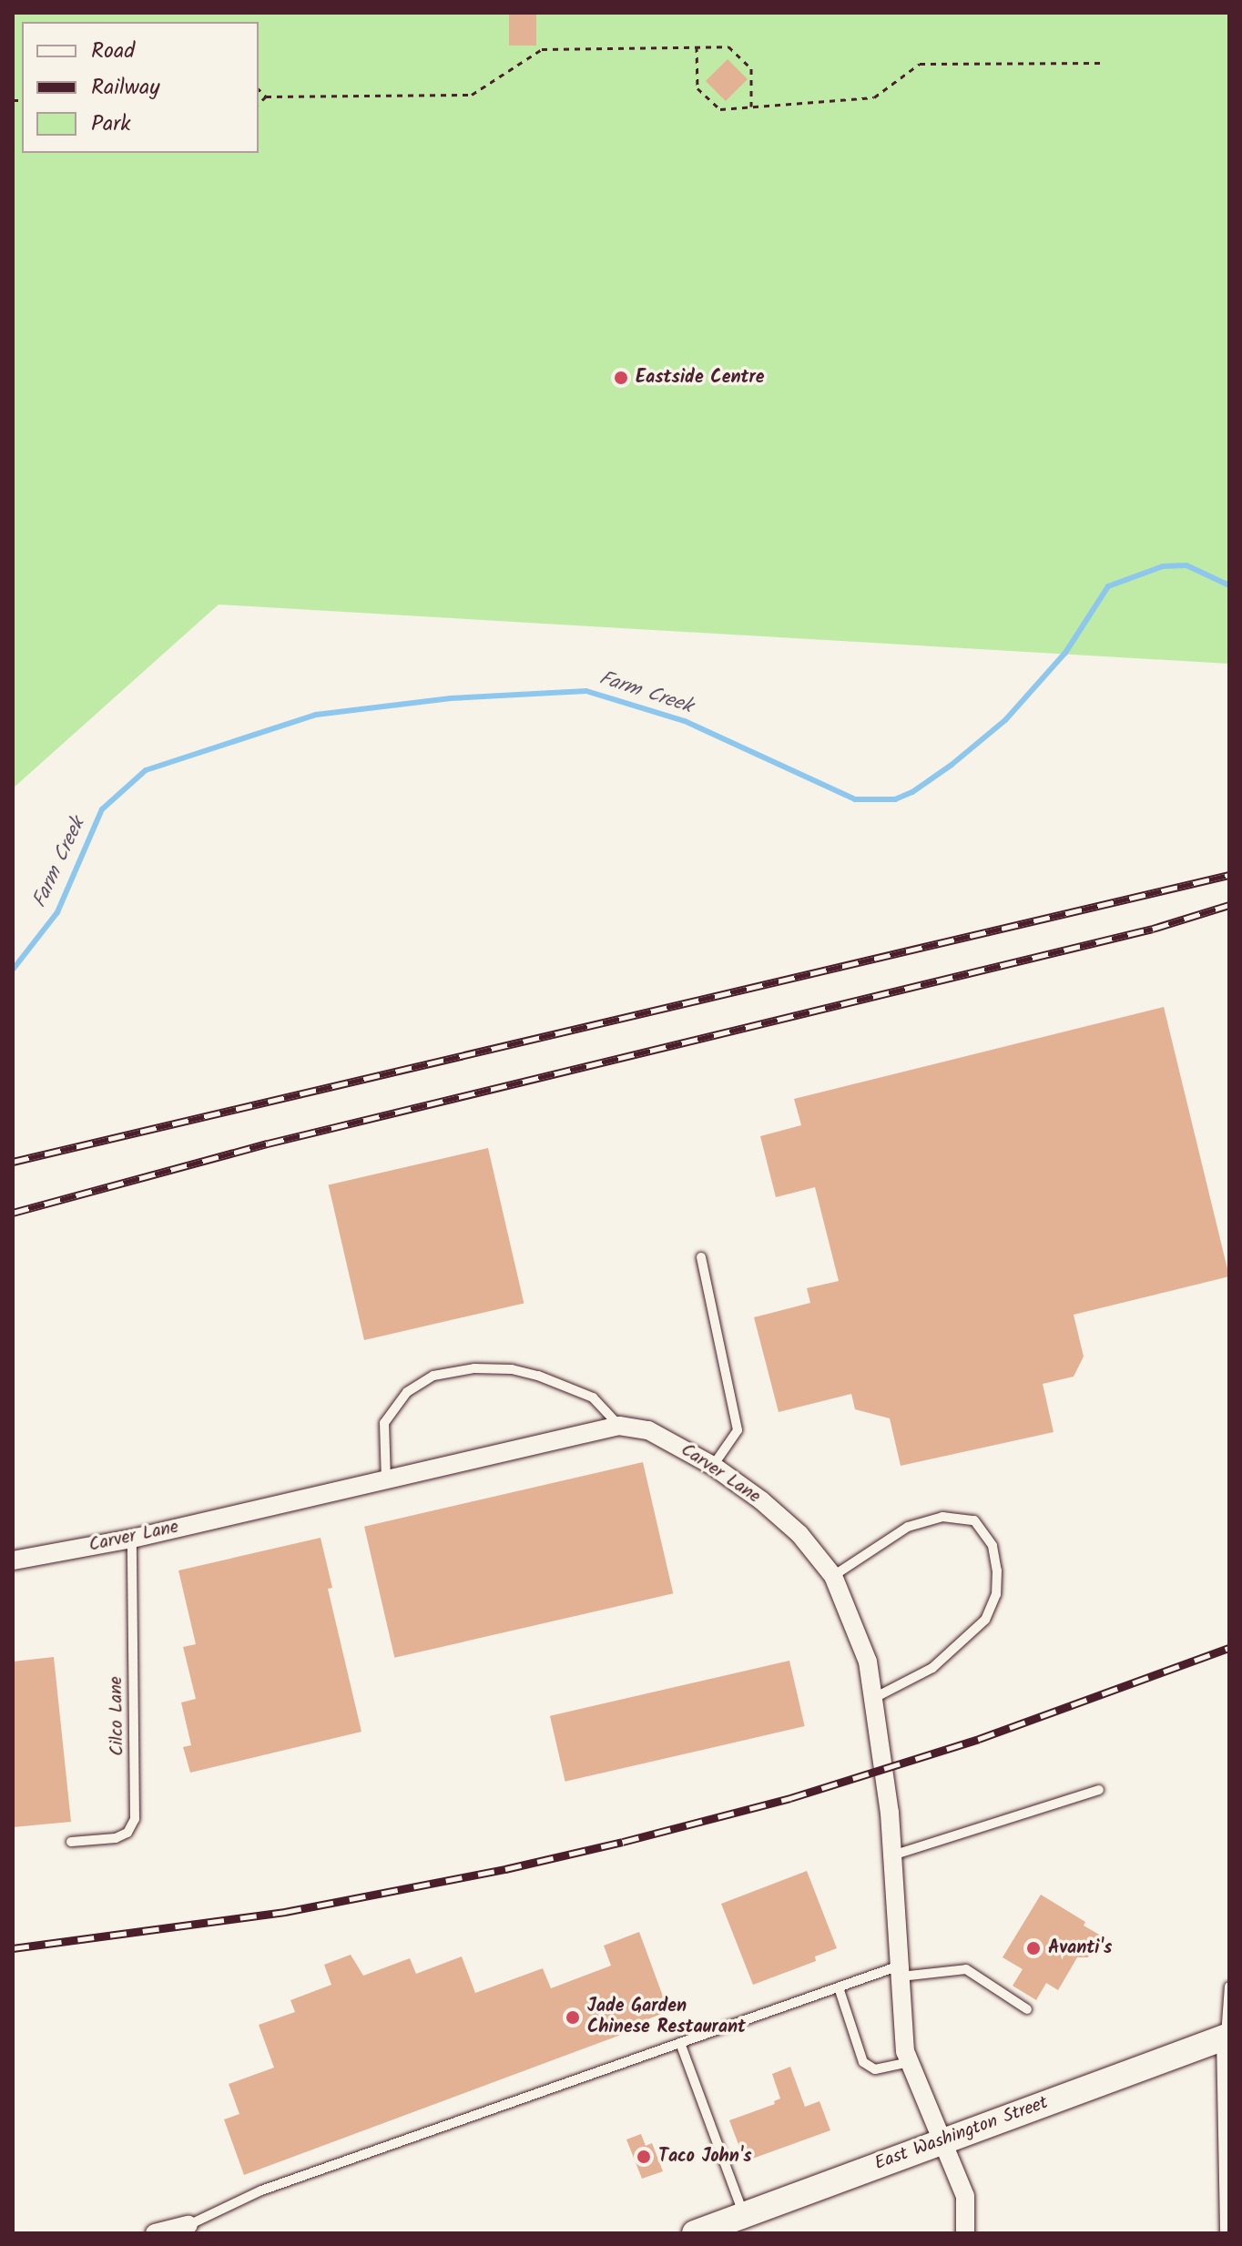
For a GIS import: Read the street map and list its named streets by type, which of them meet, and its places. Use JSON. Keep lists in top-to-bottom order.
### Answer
{
  "streets": {
    "main road": ["East Washington Street"],
    "street": ["Carver Lane"],
    "lane": ["Cilco Lane"]
  },
  "crossings": [
    ["Carver Lane", "Cilco Lane"],
    ["Carver Lane", "East Washington Street"]
  ],
  "water": ["Farm Creek"],
  "places": [
    "Eastside Centre",
    "Avanti's",
    "Jade Garden Chinese Restaurant",
    "Taco John's"
  ],
  "legend": ["Road", "Railway", "Park"]
}
